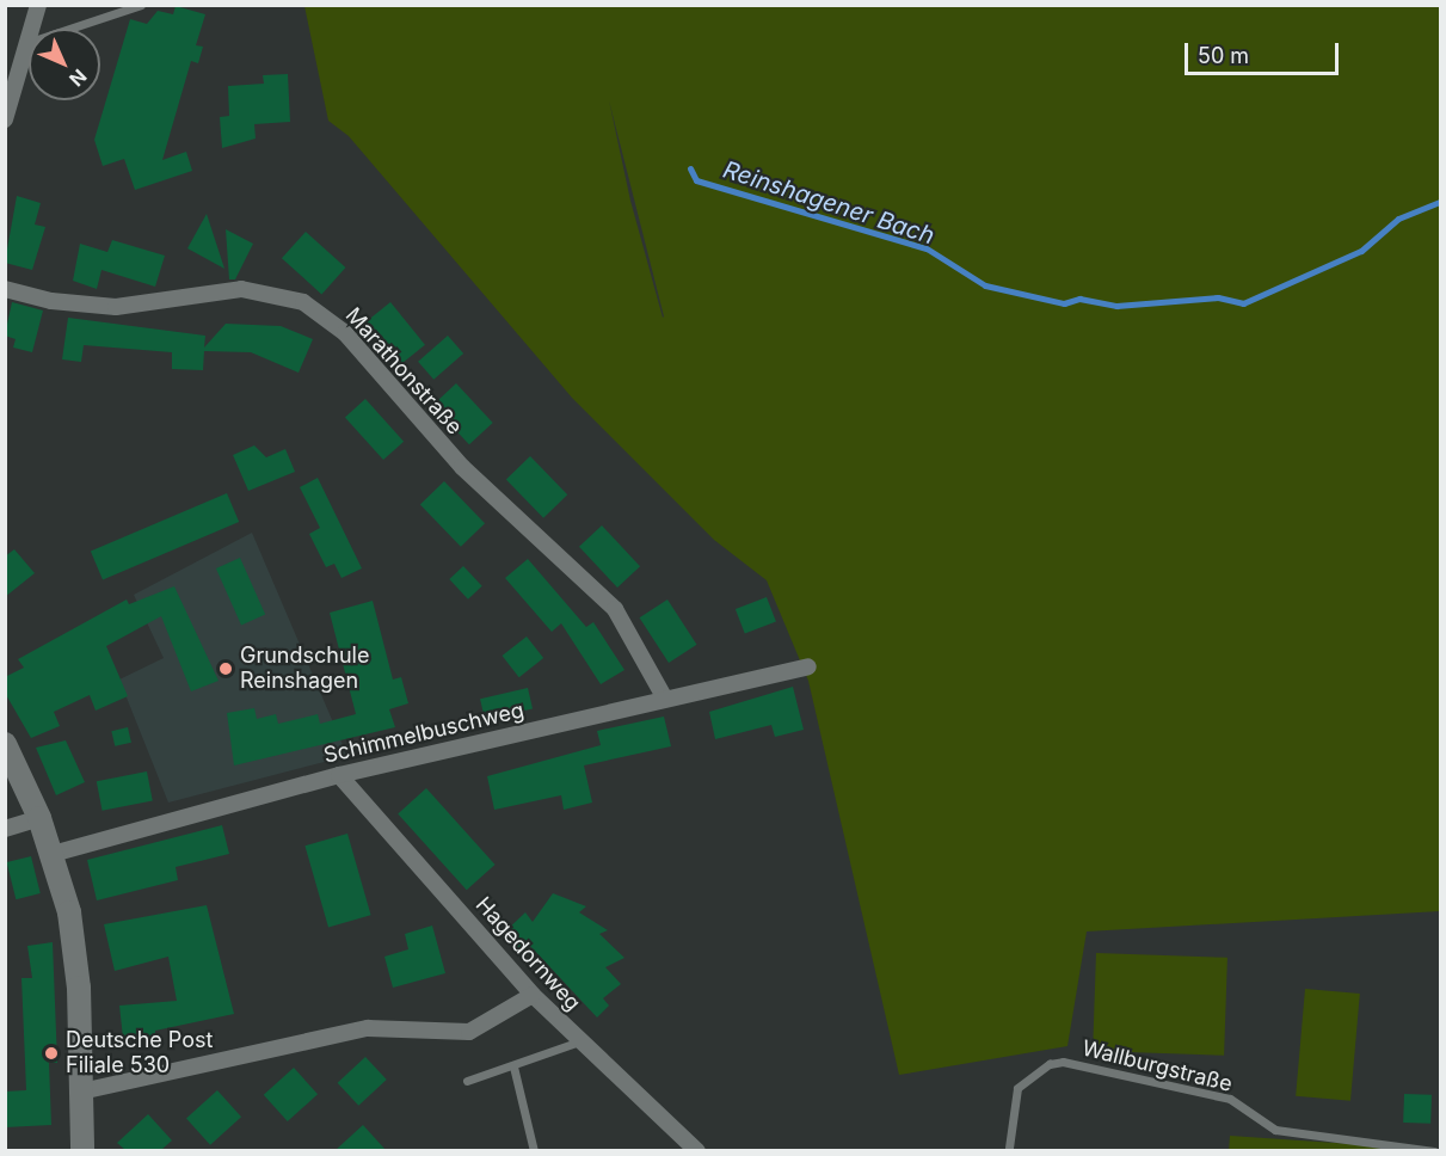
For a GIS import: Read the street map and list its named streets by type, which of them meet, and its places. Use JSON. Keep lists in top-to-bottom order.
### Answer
{
  "streets": {
    "street": ["Marathonstraße", "Schimmelbuschweg", "Hagedornweg"],
    "lane": ["Wallburgstraße"]
  },
  "crossings": [
    ["Marathonstraße", "Schimmelbuschweg"],
    ["Schimmelbuschweg", "Hagedornweg"]
  ],
  "water": ["Reinshagener Bach"],
  "places": ["Grundschule Reinshagen", "Deutsche Post Filiale 530"],
  "scale_bar": "50 m",
  "north": "bottom right"
}
